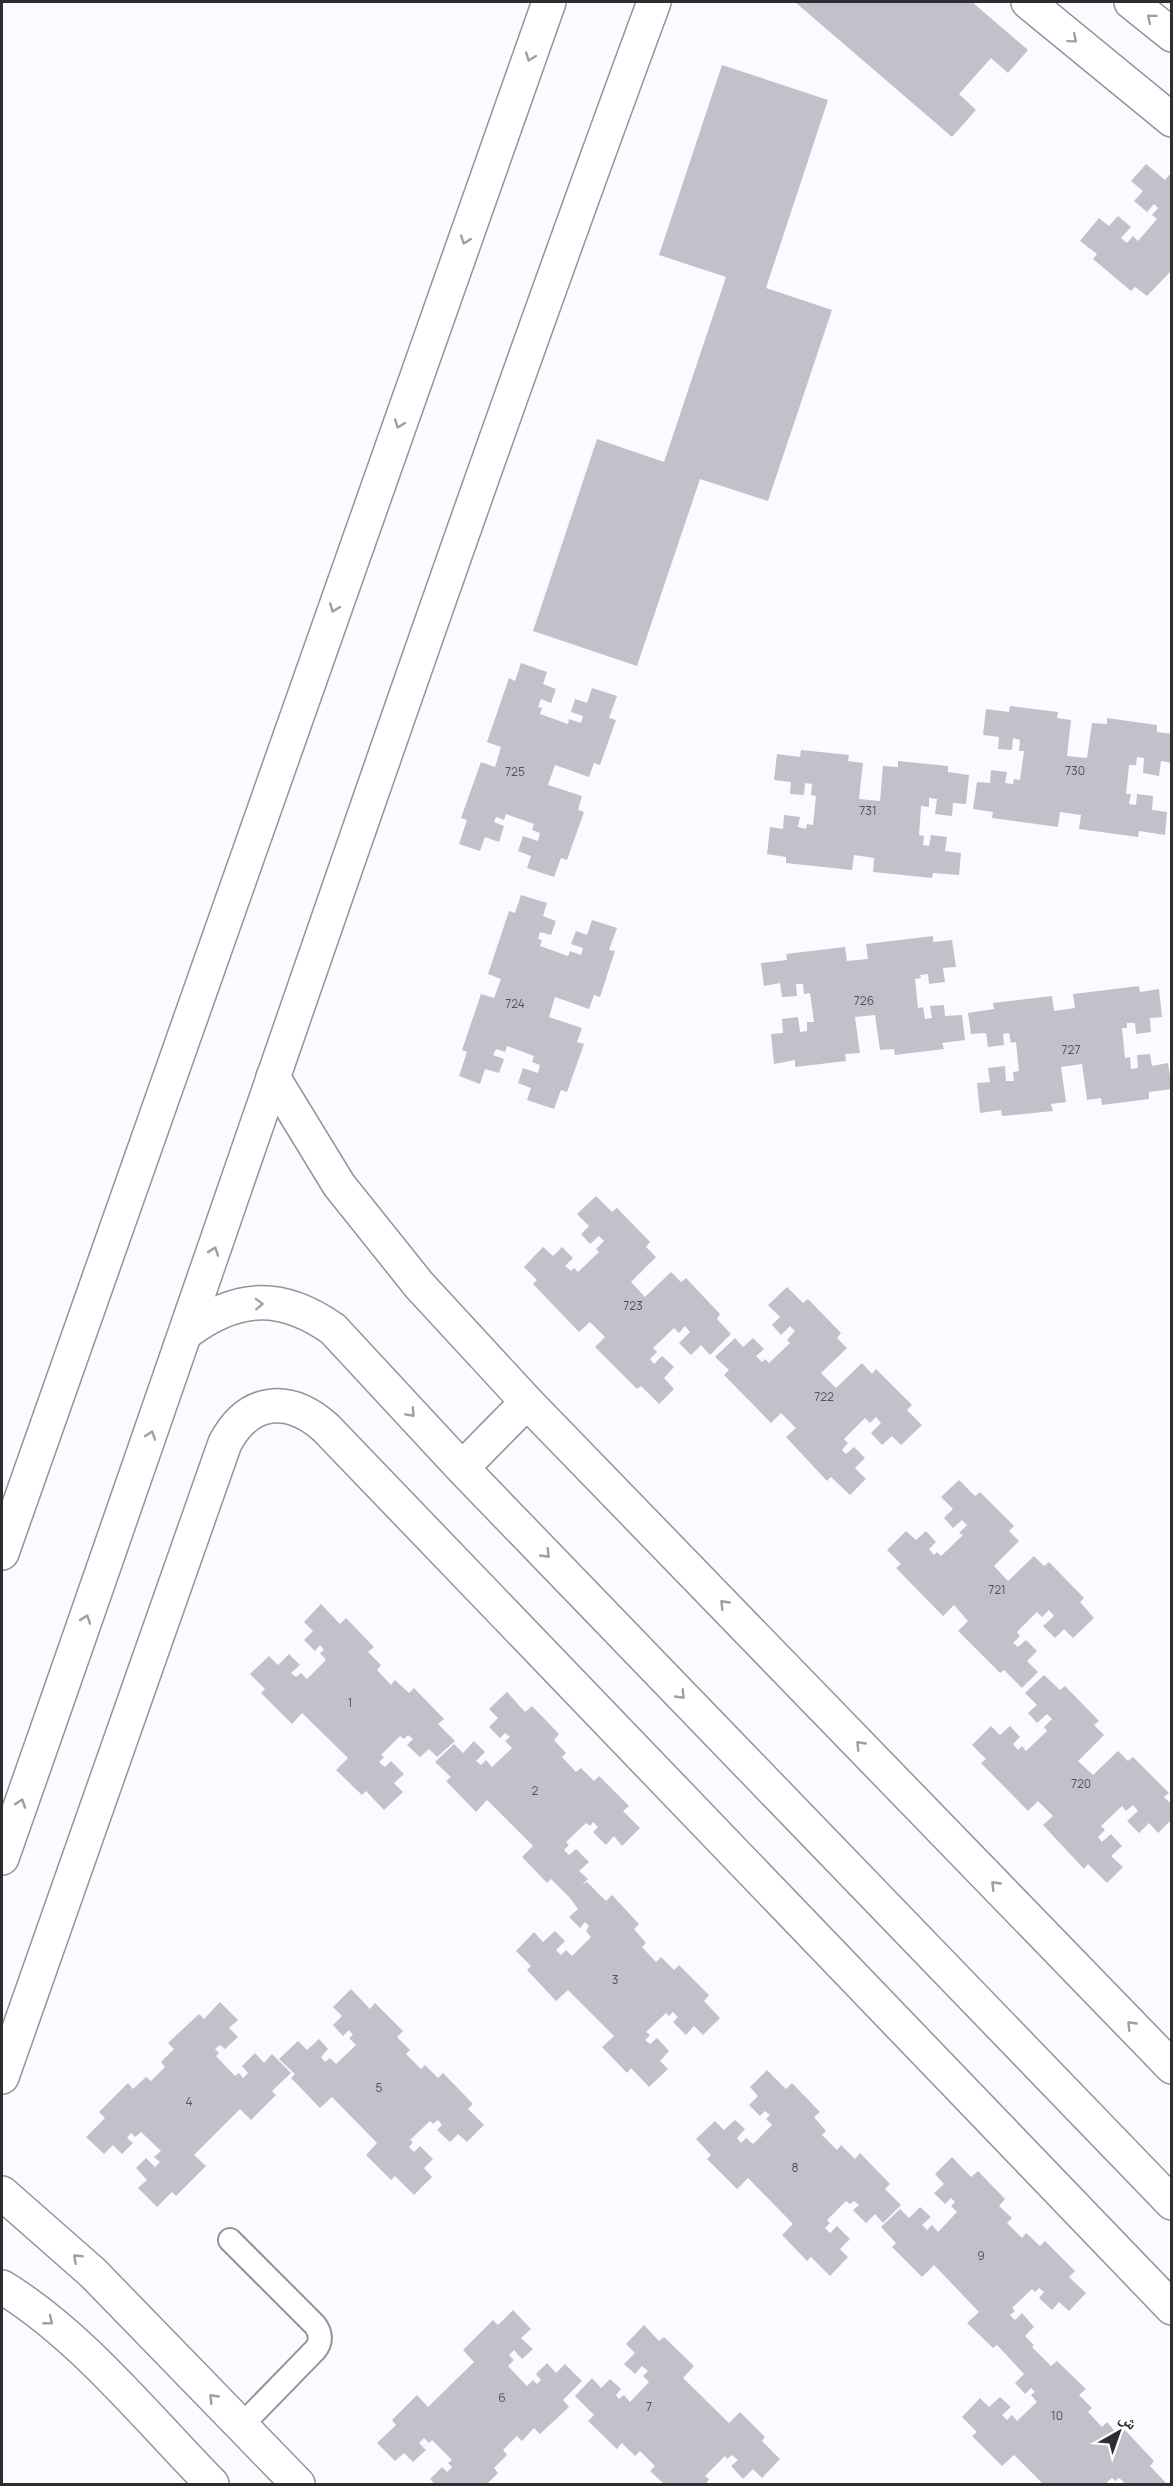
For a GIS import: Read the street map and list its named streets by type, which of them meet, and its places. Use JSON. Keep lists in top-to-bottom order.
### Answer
{
  "house_numbers": [
    "730",
    "725",
    "731",
    "726",
    "724",
    "727",
    "723",
    "722",
    "721",
    "1",
    "720",
    "2",
    "3",
    "5",
    "4",
    "8",
    "9",
    "6",
    "7",
    "10"
  ],
  "north": "top right"
}
